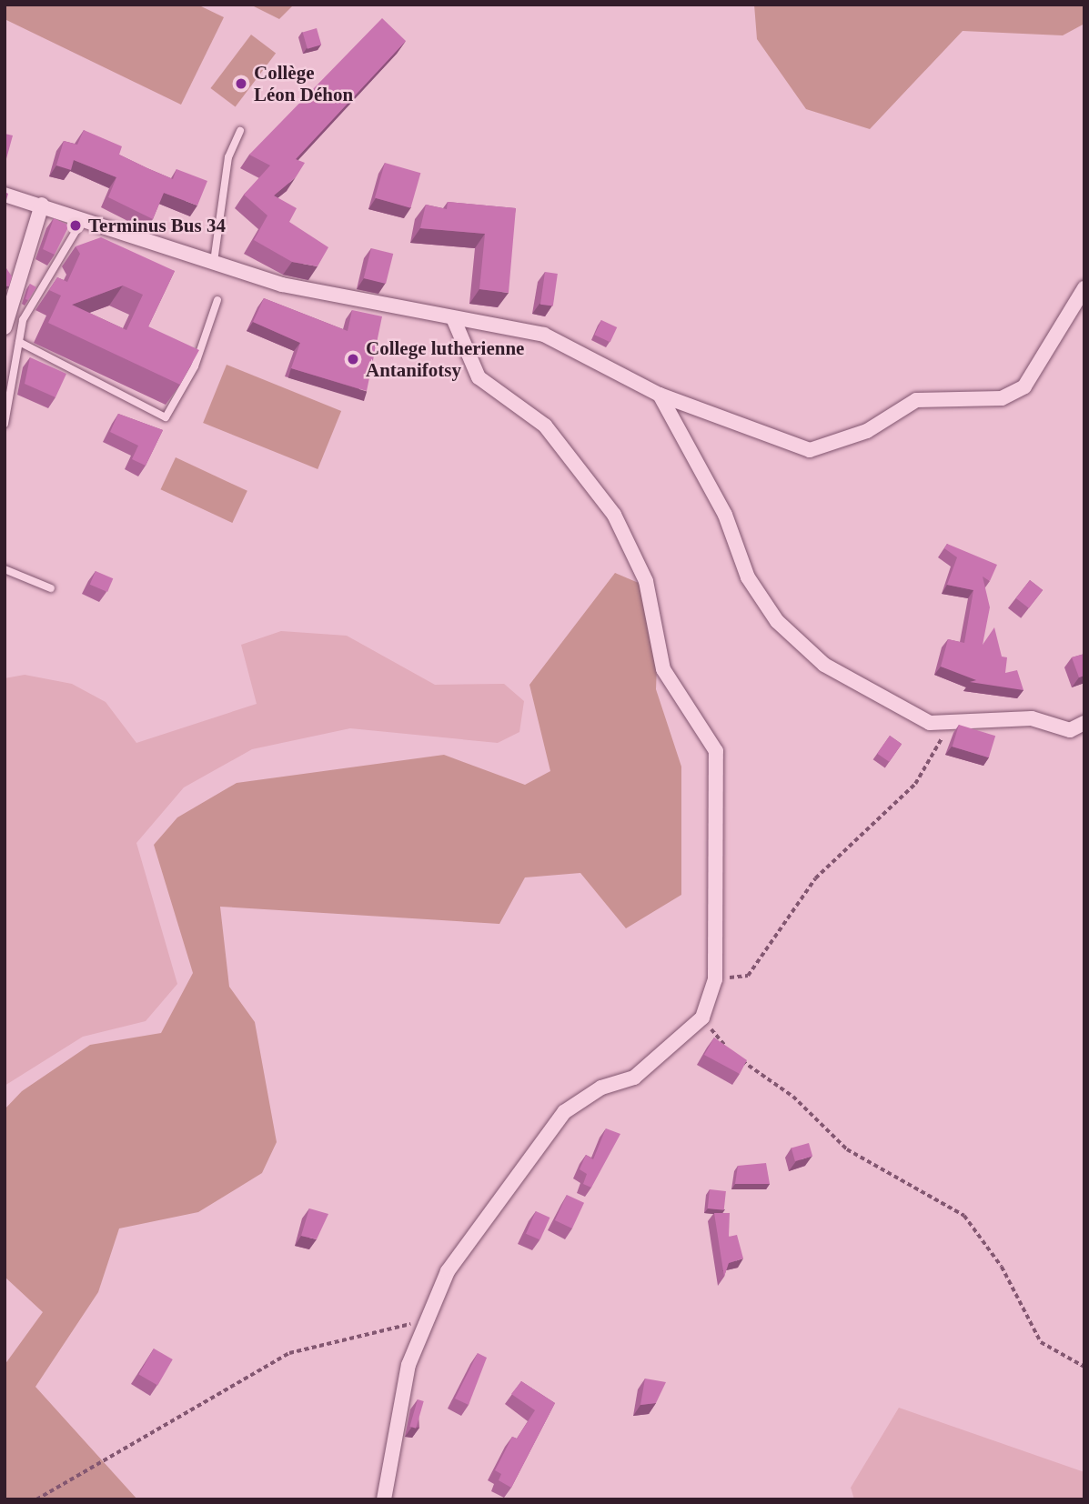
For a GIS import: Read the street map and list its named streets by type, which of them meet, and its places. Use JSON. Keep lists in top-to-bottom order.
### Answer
{
  "places": ["Collège Léon Déhon", "Terminus Bus 34", "College lutherienne Antanifotsy"]
}
